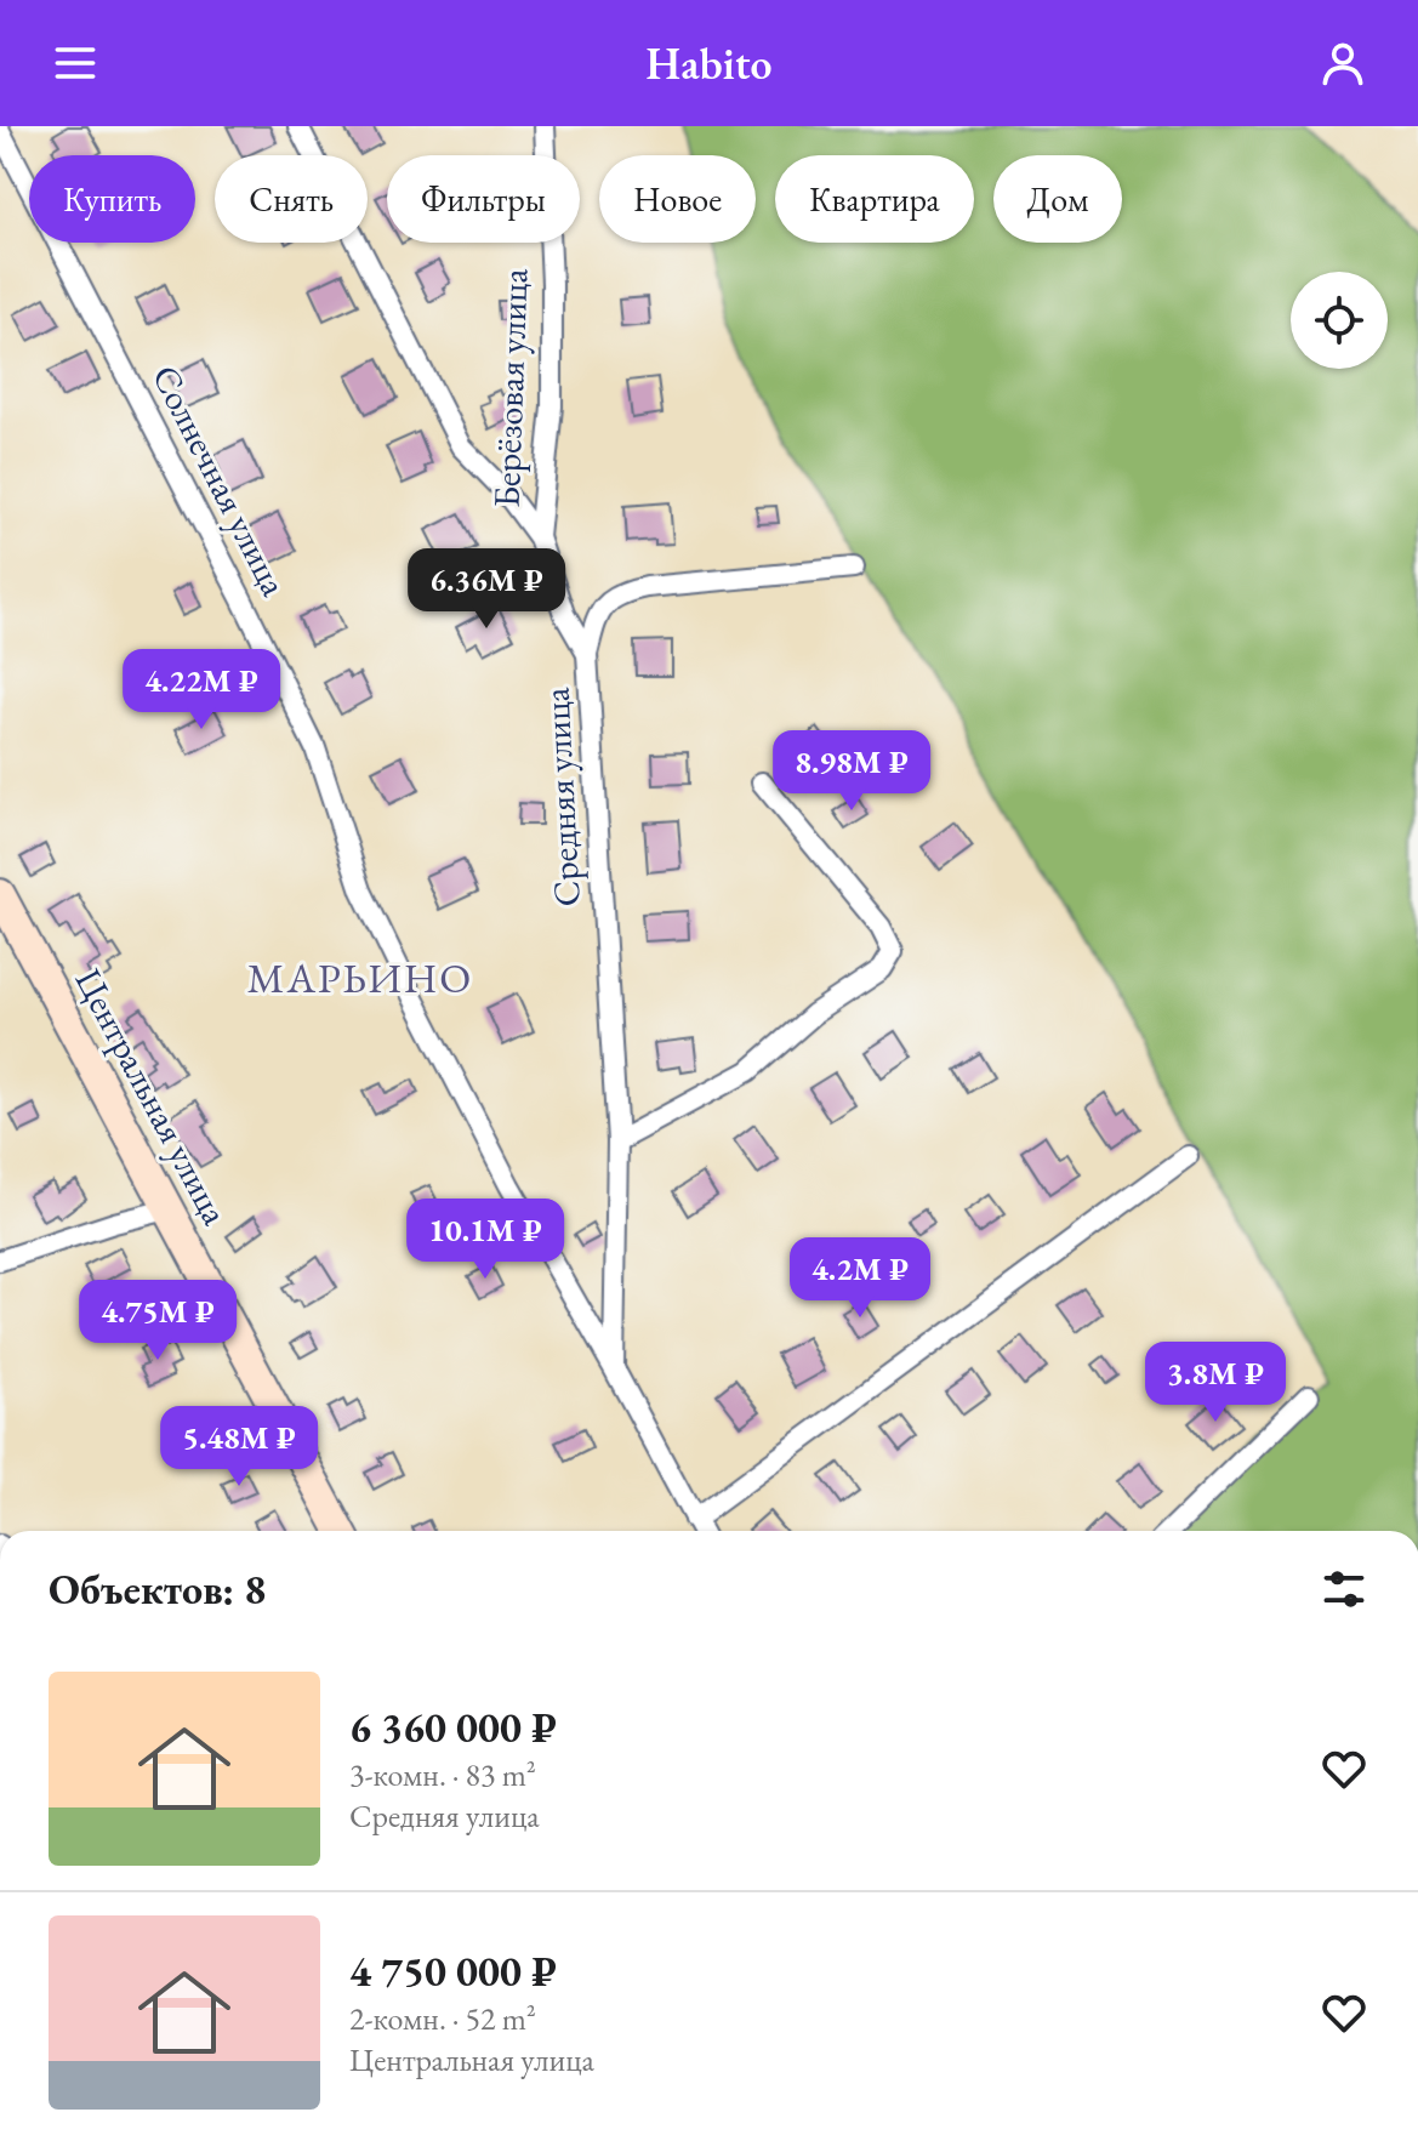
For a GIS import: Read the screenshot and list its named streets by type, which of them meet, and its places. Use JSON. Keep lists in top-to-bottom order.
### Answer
{
  "streets": {
    "main road": ["Центральная улица"],
    "street": ["Берёзовая улица", "Солнечная улица", "Средняя улица"]
  },
  "crossings": [
    ["Берёзовая улица", "Средняя улица"],
    ["Солнечная улица", "Средняя улица"]
  ],
  "districts": ["МАРЬИНО"],
  "page": {
    "header": "Habito",
    "chip": [
      "Купить",
      "Снять",
      "Фильтры",
      "Новое",
      "Квартира",
      "Дом"
    ],
    "price": [
      "6.36M ₽",
      "4.22M ₽",
      "8.98M ₽",
      "10.1M ₽",
      "4.2M ₽",
      "4.75M ₽",
      "3.8M ₽",
      "5.48M ₽"
    ],
    "heading": "Объектов: 8",
    "list": [
      {
        "name": "6 360 000 ₽",
        "note": "3-комн. · 83 m² · Средняя улица"
      },
      {
        "name": "4 750 000 ₽",
        "note": "2-комн. · 52 m² · Центральная улица"
      }
    ]
  }
}
